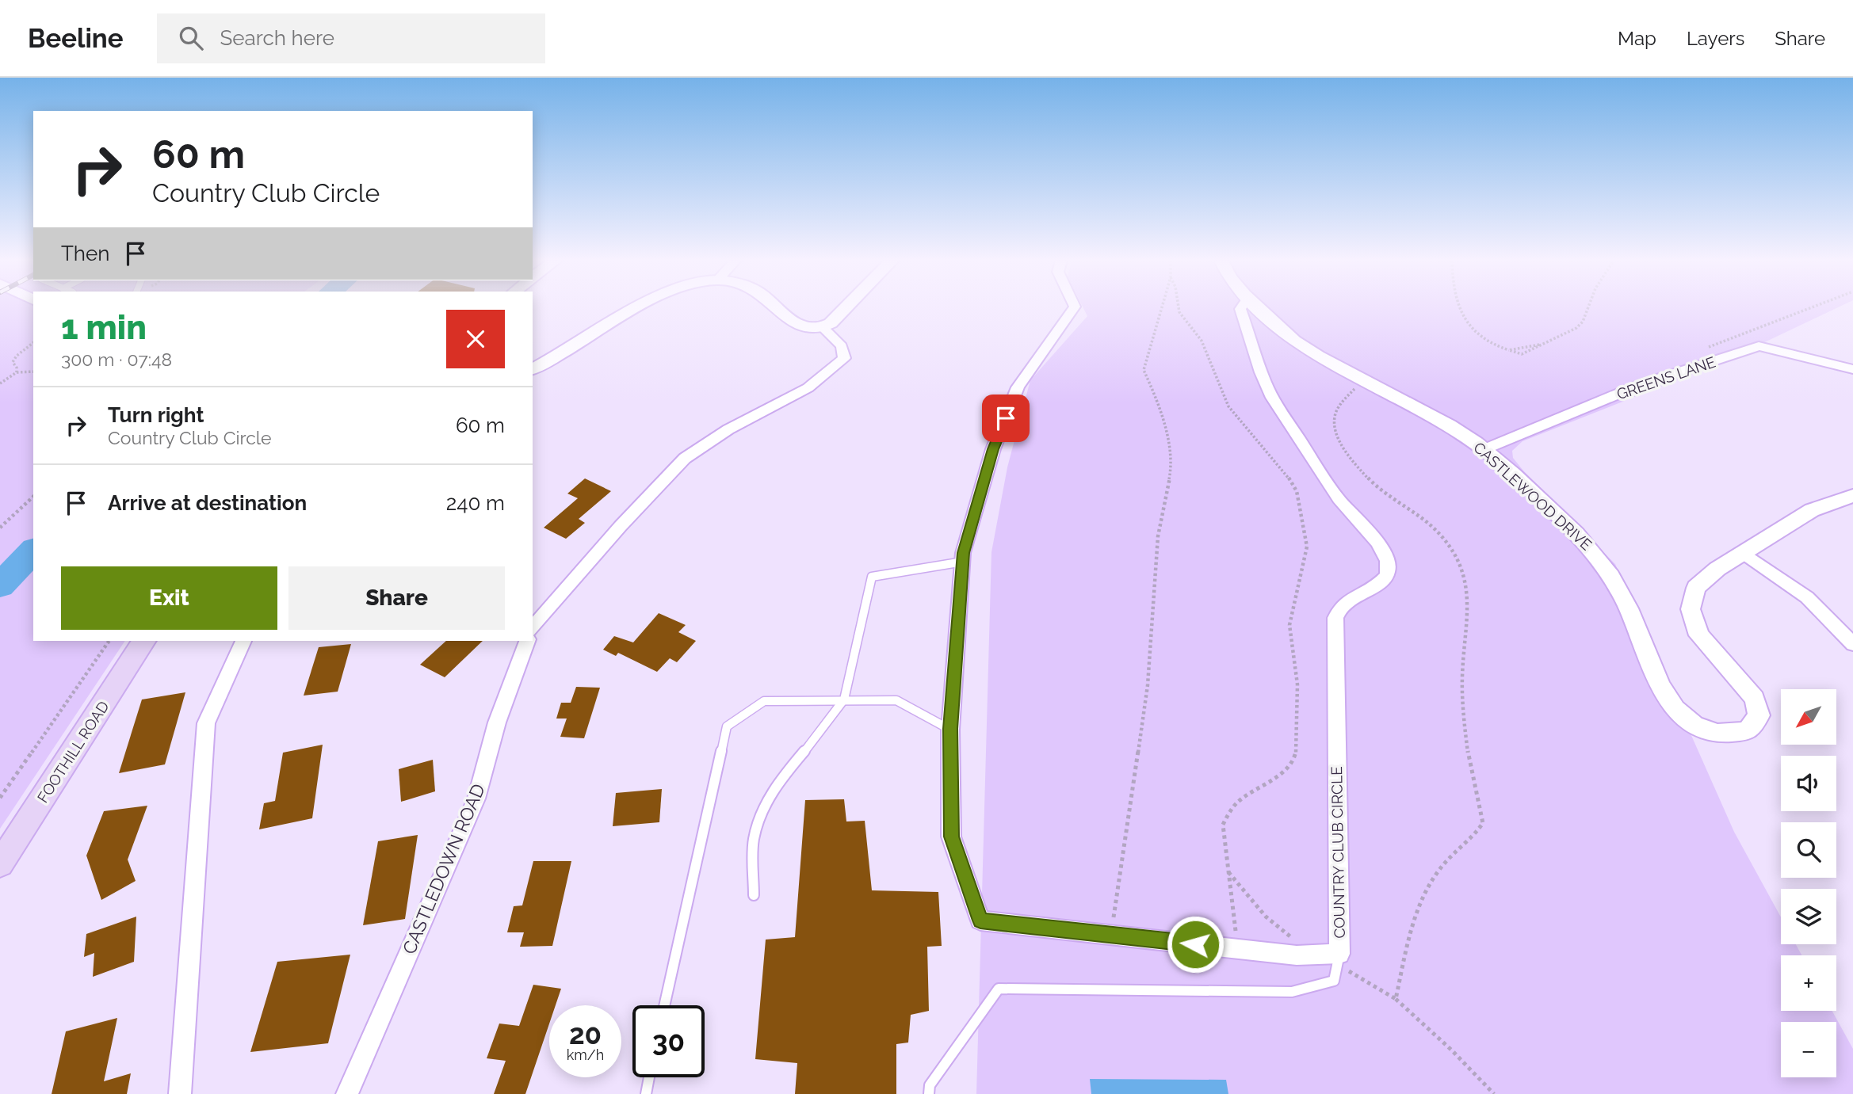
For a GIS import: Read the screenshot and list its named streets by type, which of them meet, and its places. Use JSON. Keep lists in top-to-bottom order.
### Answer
{
  "streets": {
    "main road": ["FOOTHILL ROAD"],
    "street": [
      "GREENS LANE",
      "CASTLEWOOD DRIVE",
      "COUNTRY CLUB CIRCLE",
      "CASTLEDOWN ROAD"
    ]
  },
  "crossings": [
    ["GREENS LANE", "CASTLEWOOD DRIVE"]
  ],
  "north": "bottom left",
  "page": {
    "header": "Beeline",
    "search": "Search here",
    "nav": ["Map", "Layers", "Share"],
    "turn": ["60 m", "Country Club Circle"],
    "then": "Then",
    "heading": ["1 min", "300 m · 07:48"],
    "list": [
      {
        "name": "Turn right",
        "note": "Country Club Circle",
        "value": "60 m"
      },
      {
        "name": "Arrive at destination",
        "value": "240 m"
      }
    ],
    "buttons": ["Exit", "Share"],
    "map_buttons": ["+", "−"],
    "speed": "20 km/h",
    "limit": "30"
  }
}
